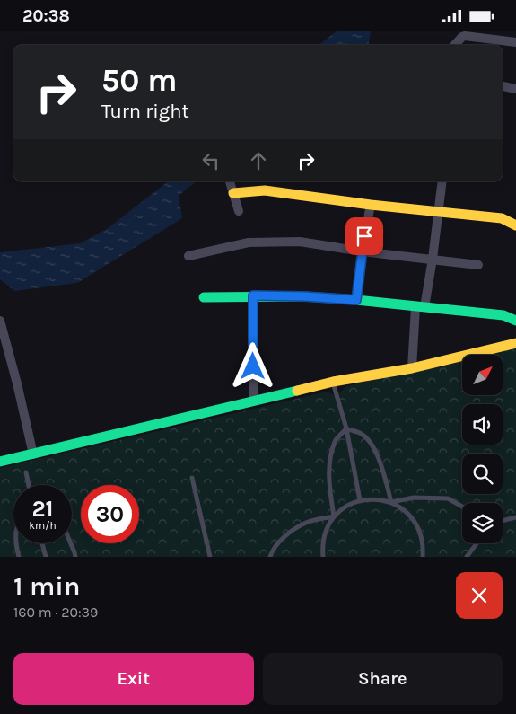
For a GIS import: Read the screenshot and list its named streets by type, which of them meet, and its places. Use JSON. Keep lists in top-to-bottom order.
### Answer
{
  "north": "top right",
  "page": {
    "status": "20:38",
    "turn": ["50 m", "Turn right"],
    "speed": "21 km/h",
    "limit": "30",
    "heading": ["1 min", "160 m · 20:39"],
    "buttons": ["Exit", "Share"]
  }
}
